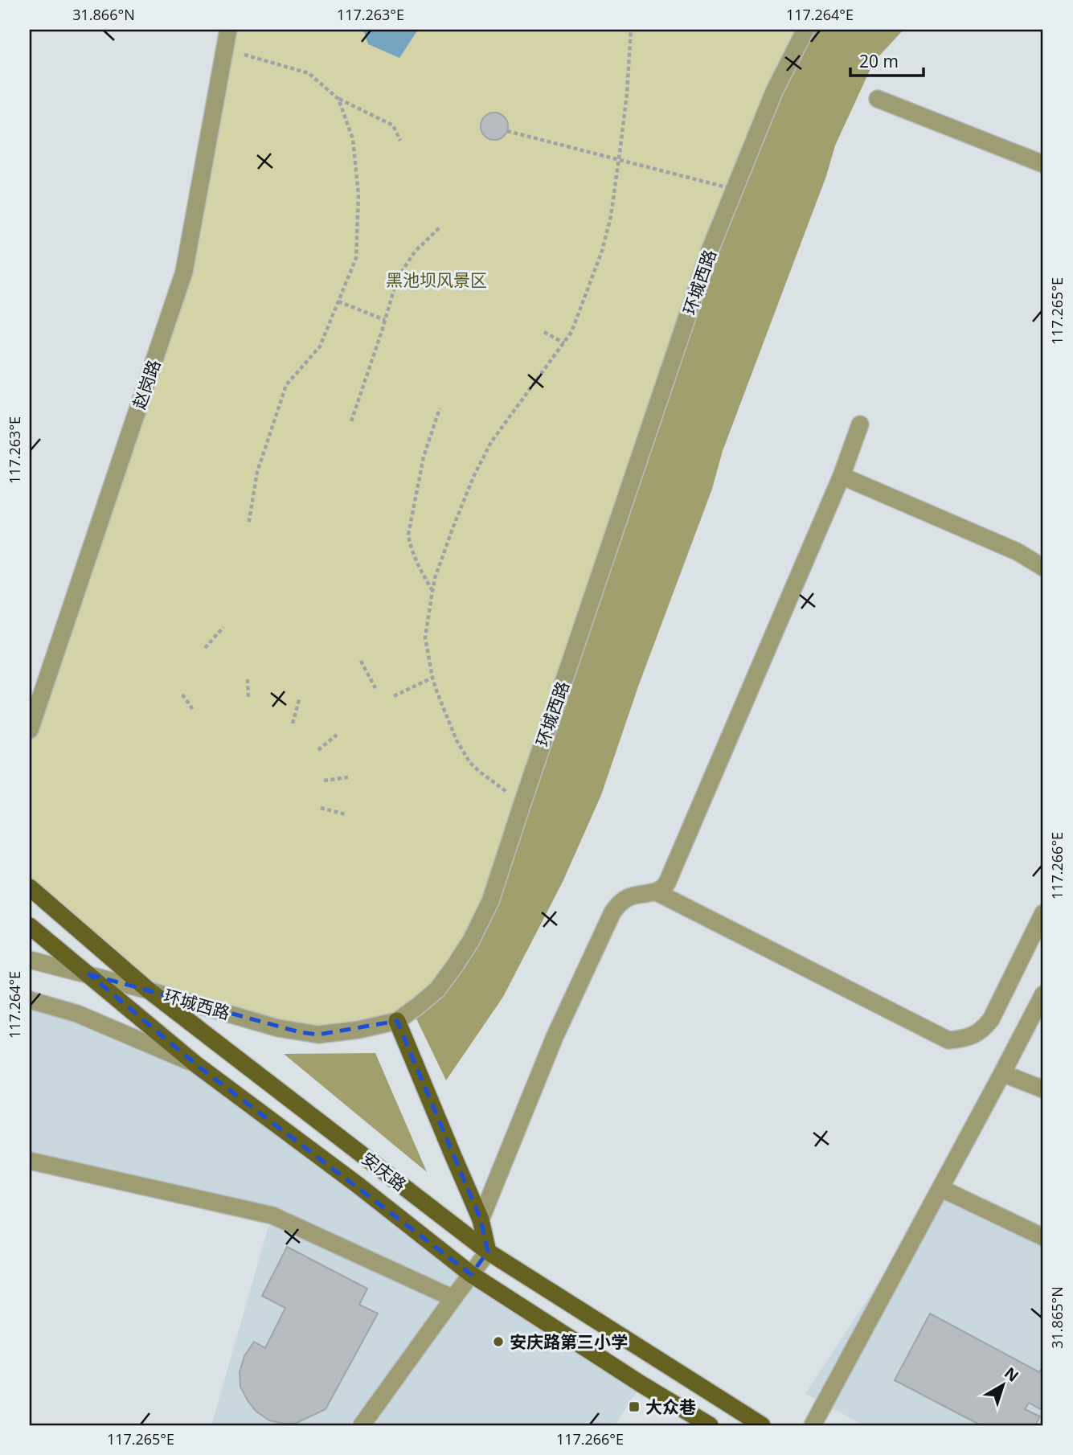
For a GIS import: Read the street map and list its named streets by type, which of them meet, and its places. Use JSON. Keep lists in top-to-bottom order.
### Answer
{
  "streets": {
    "main road": ["安庆路"],
    "street": ["环城西路", "赵岗路"]
  },
  "crossings": [
    ["环城西路", "安庆路"]
  ],
  "parks": ["黑池坝风景区"],
  "places": {
    "other": ["安庆路第三小学"],
    "transit": ["大众巷"]
  },
  "scale_bar": "20 m",
  "north": "top right",
  "coordinates": [
    "31.866°N",
    "117.263°E",
    "117.264°E",
    "117.265°E",
    "117.266°E",
    "31.865°N"
  ]
}
